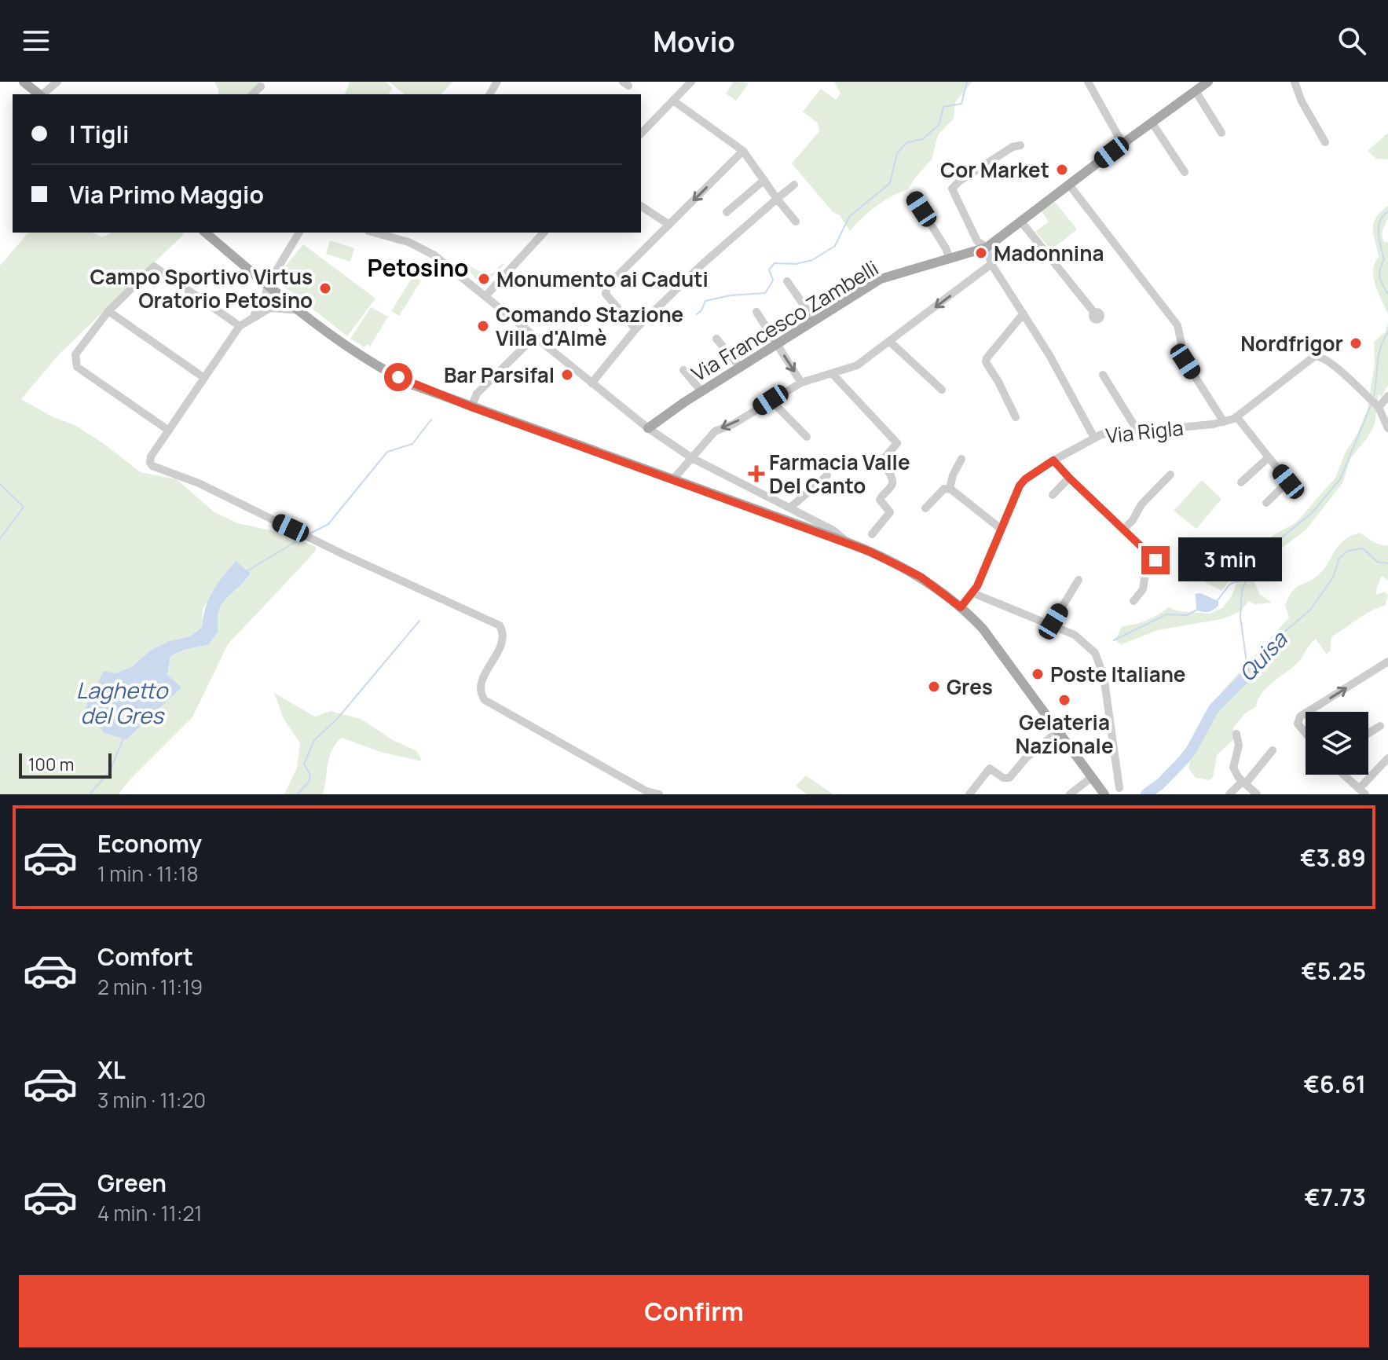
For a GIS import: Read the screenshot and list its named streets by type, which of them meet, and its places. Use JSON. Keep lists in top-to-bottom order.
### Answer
{
  "streets": {
    "main road": ["Via Francesco Zambelli"],
    "street": ["Via Rigla"]
  },
  "districts": ["Petosino"],
  "water": ["Quisa", "Laghetto del Gres"],
  "places": {
    "other": [
      "Cor Market",
      "Madonnina",
      "Monumento ai Caduti",
      "Campo Sportivo Virtus Oratorio Petosino",
      "Comando Stazione Villa d'Almè",
      "Nordfrigor",
      "Bar Parsifal",
      "Poste Italiane",
      "Gres",
      "Gelateria Nazionale"
    ],
    "health": ["Farmacia Valle Del Canto"]
  },
  "scale_bar": "100 m",
  "page": {
    "header": "Movio",
    "banner": ["I Tigli", "Via Primo Maggio"],
    "bubble": "3 min",
    "scale": "100 m",
    "list": [
      {
        "name": "Economy",
        "note": "1 min · 11:18",
        "value": "€3.89"
      },
      {
        "name": "Comfort",
        "note": "2 min · 11:19",
        "value": "€5.25"
      },
      {
        "name": "XL",
        "note": "3 min · 11:20",
        "value": "€6.61"
      },
      {
        "name": "Green",
        "note": "4 min · 11:21",
        "value": "€7.73"
      }
    ],
    "buttons": "Confirm"
  }
}
